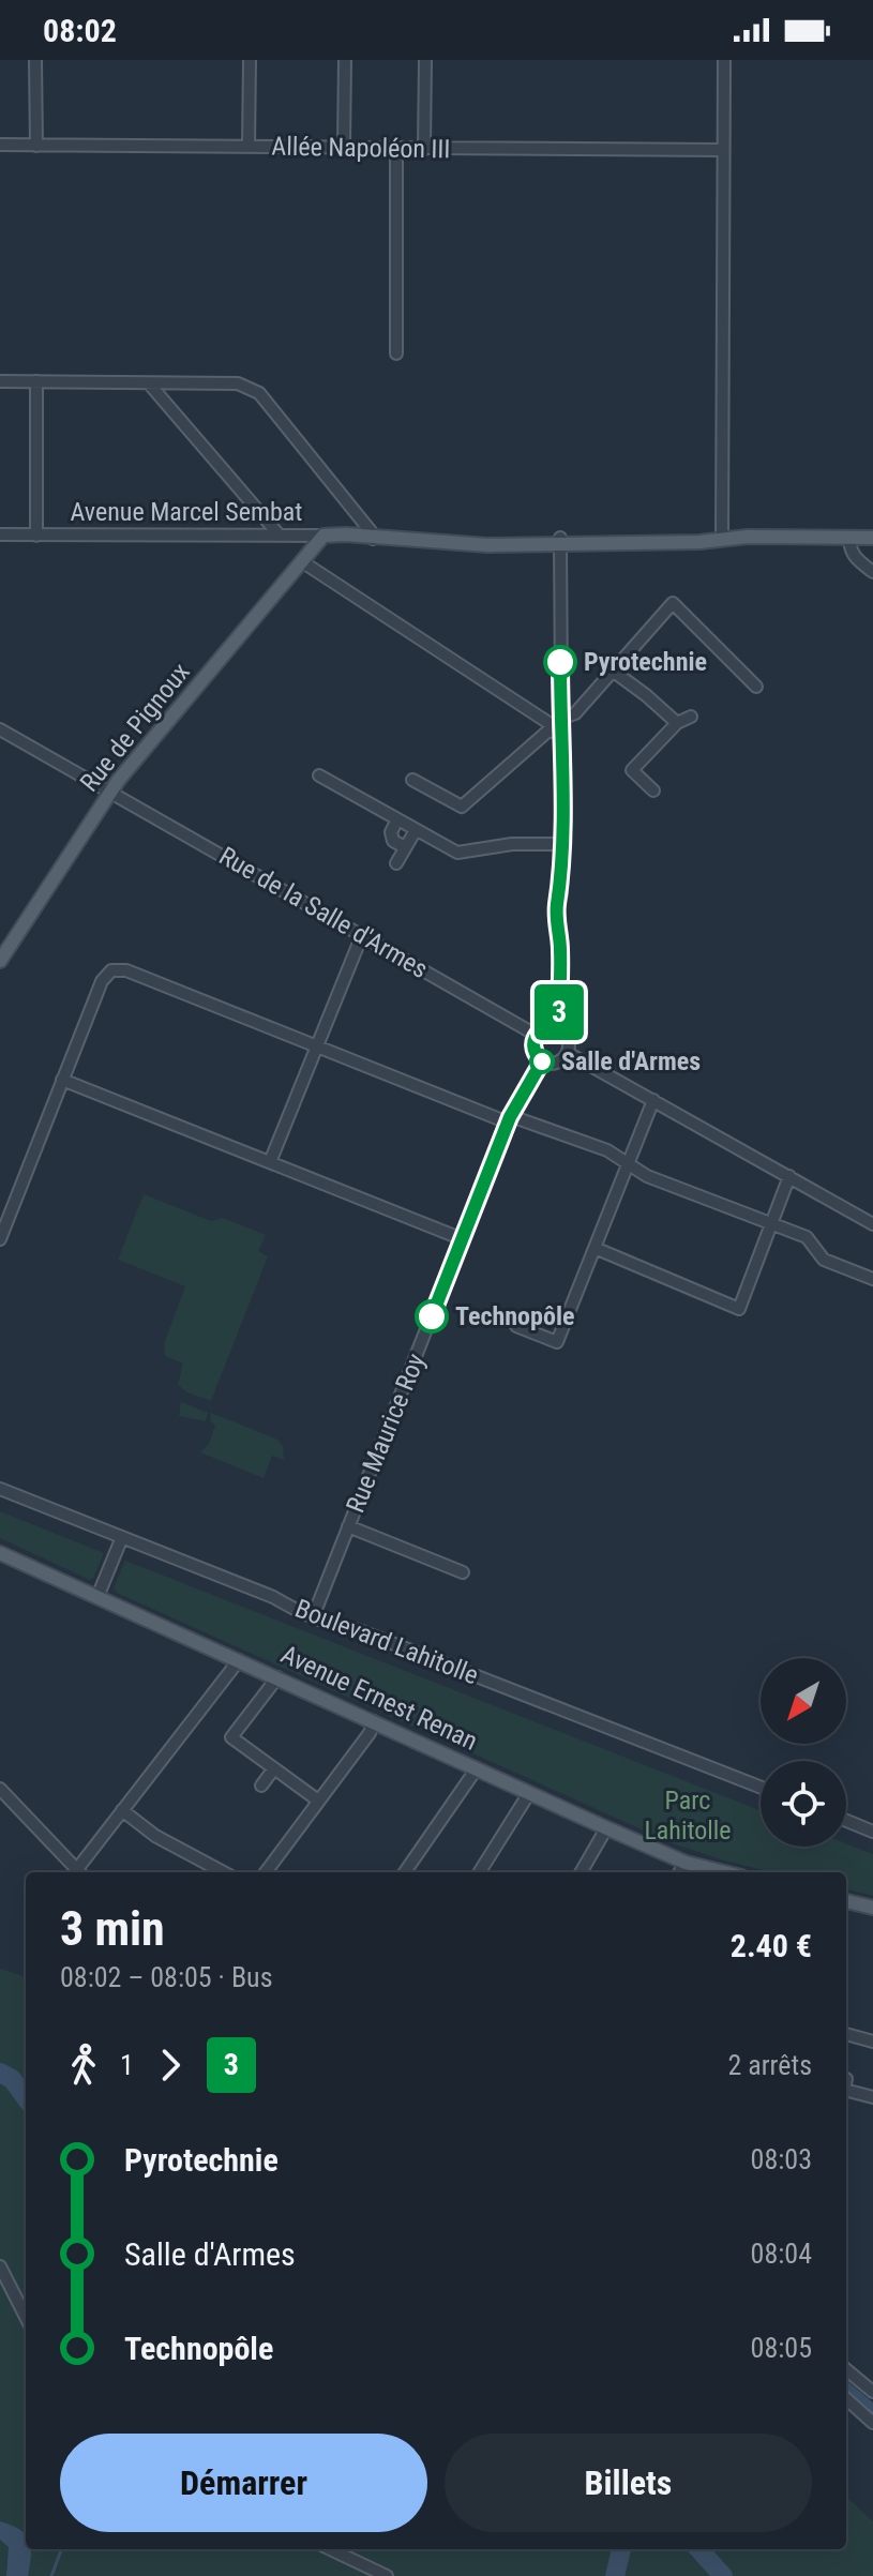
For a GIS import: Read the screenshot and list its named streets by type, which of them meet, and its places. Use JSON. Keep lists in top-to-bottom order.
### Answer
{
  "streets": {
    "main road": ["Avenue Marcel Sembat", "Rue de Pignoux", "Avenue Ernest Renan"],
    "street": [
      "Allée Napoléon III",
      "Rue de la Salle d'Armes",
      "Rue Maurice Roy",
      "Boulevard Lahitolle"
    ]
  },
  "crossings": [
    ["Avenue Marcel Sembat", "Rue de Pignoux"],
    ["Rue de Pignoux", "Rue de la Salle d'Armes"],
    ["Rue de la Salle d'Armes", "Rue Maurice Roy"],
    ["Rue Maurice Roy", "Boulevard Lahitolle"]
  ],
  "parks": ["Parc Lahitolle"],
  "places": ["Pyrotechnie", "Salle d'Armes", "Technopôle"],
  "lines": ["bus line 3"],
  "north": "bottom left",
  "page": {
    "status": "08:02",
    "on_map": "3",
    "heading": ["3 min", "08:02 – 08:05 · Bus", "2.40 €"],
    "legs": ["1", "3", "2 arrêts"],
    "list": [
      {
        "name": "Pyrotechnie",
        "value": "08:03"
      },
      {
        "name": "Salle d'Armes",
        "value": "08:04"
      },
      {
        "name": "Technopôle",
        "value": "08:05"
      }
    ],
    "buttons": ["Démarrer", "Billets"]
  }
}
